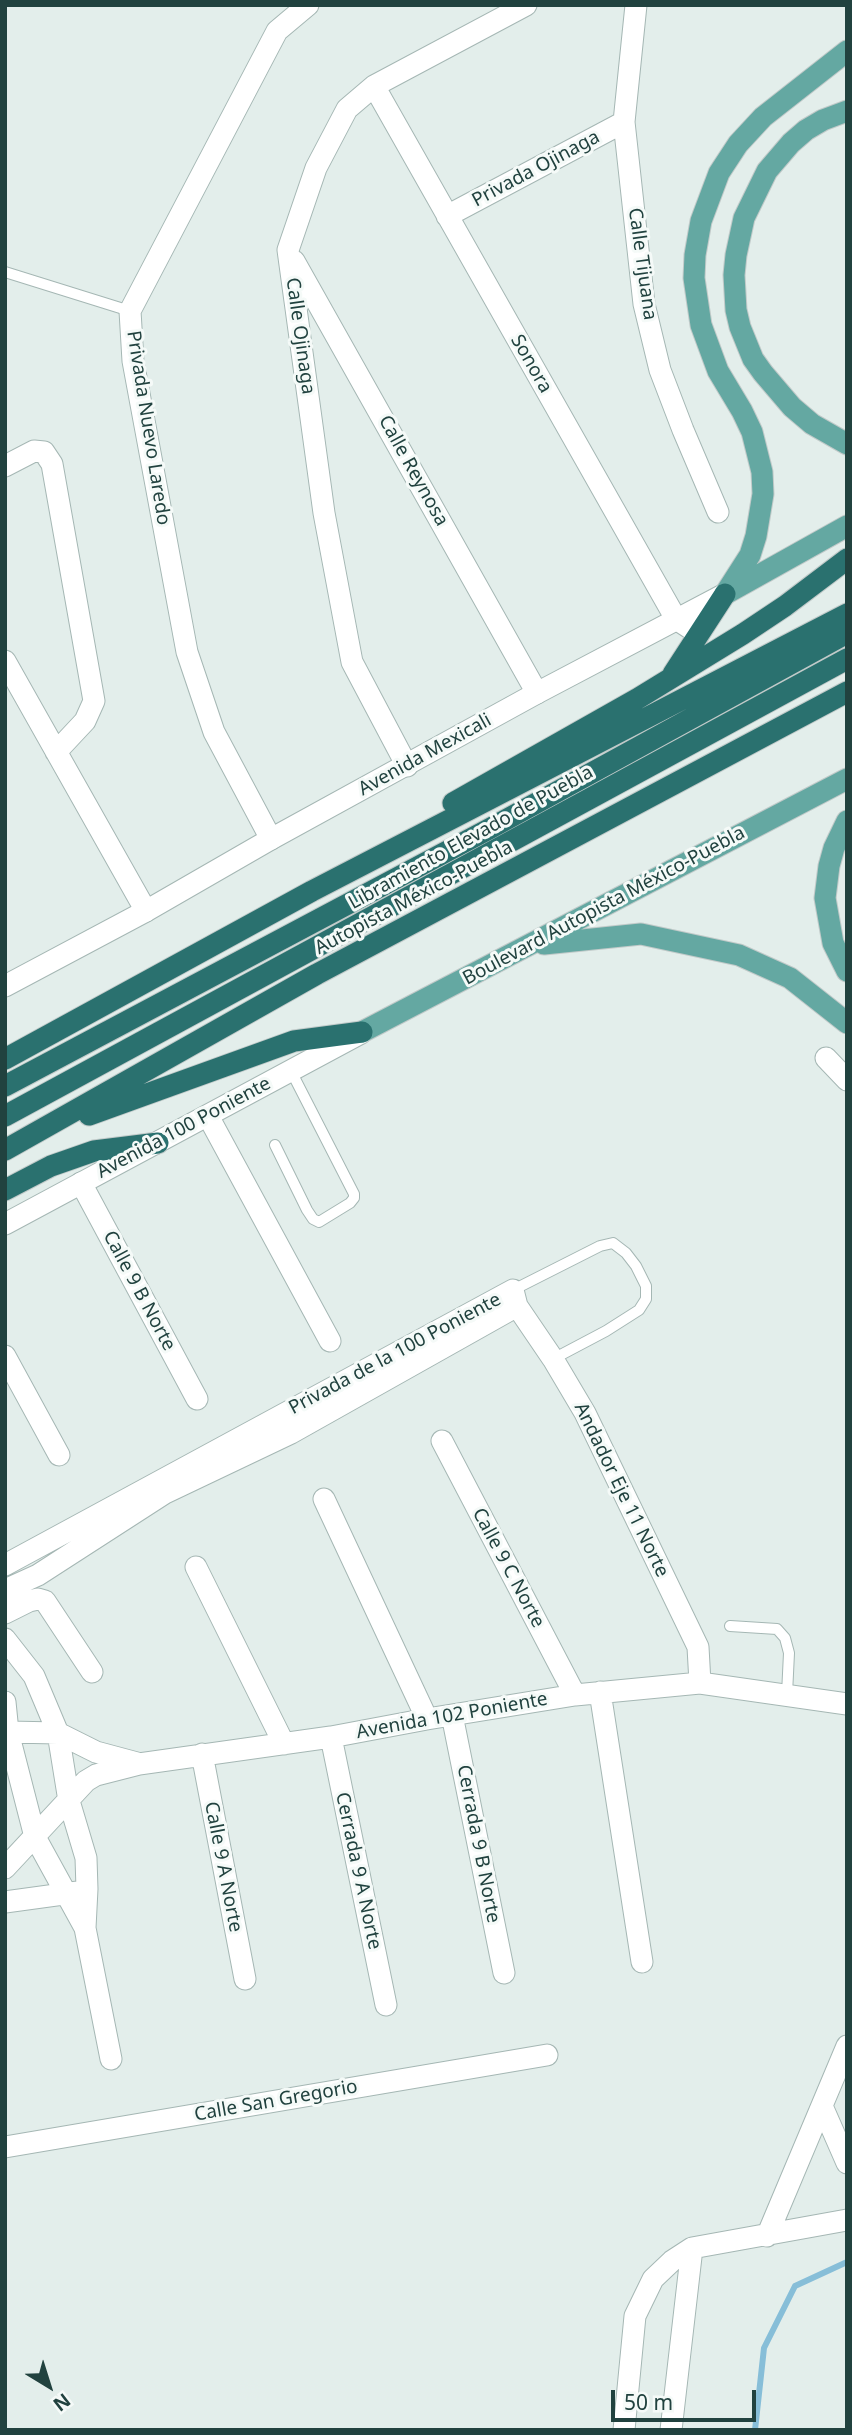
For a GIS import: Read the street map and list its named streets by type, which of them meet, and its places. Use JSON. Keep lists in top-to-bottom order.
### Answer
{
  "streets": {
    "highway": ["Libramiento Elevado de Puebla", "Autopista México-Puebla"],
    "main road": ["Avenida Mexicali", "Boulevard Autopista México-Puebla"],
    "street": [
      "Privada Ojinaga",
      "Calle Tijuana",
      "Calle Ojinaga",
      "Sonora",
      "Privada Nuevo Laredo",
      "Calle Reynosa",
      "Avenida 100 Poniente",
      "Calle 9 B Norte",
      "Privada de la 100 Poniente",
      "Andador Eje 11 Norte",
      "Calle 9 C Norte",
      "Avenida 102 Poniente",
      "Cerrada 9 B Norte",
      "Calle 9 A Norte",
      "Cerrada 9 A Norte",
      "Calle San Gregorio"
    ]
  },
  "crossings": [
    ["Privada Ojinaga", "Calle Tijuana"],
    ["Privada Ojinaga", "Sonora"],
    ["Calle Ojinaga", "Sonora"],
    ["Calle Ojinaga", "Calle Reynosa"],
    ["Calle Ojinaga", "Avenida Mexicali"],
    ["Sonora", "Avenida Mexicali"],
    ["Privada Nuevo Laredo", "Avenida Mexicali"],
    ["Calle Reynosa", "Avenida Mexicali"],
    ["Boulevard Autopista México-Puebla", "Avenida 100 Poniente"],
    ["Avenida 100 Poniente", "Calle 9 B Norte"],
    ["Privada de la 100 Poniente", "Andador Eje 11 Norte"],
    ["Andador Eje 11 Norte", "Avenida 102 Poniente"],
    ["Calle 9 C Norte", "Avenida 102 Poniente"],
    ["Avenida 102 Poniente", "Cerrada 9 B Norte"],
    ["Avenida 102 Poniente", "Calle 9 A Norte"],
    ["Avenida 102 Poniente", "Cerrada 9 A Norte"]
  ],
  "scale_bar": "50 m",
  "north": "bottom right"
}
